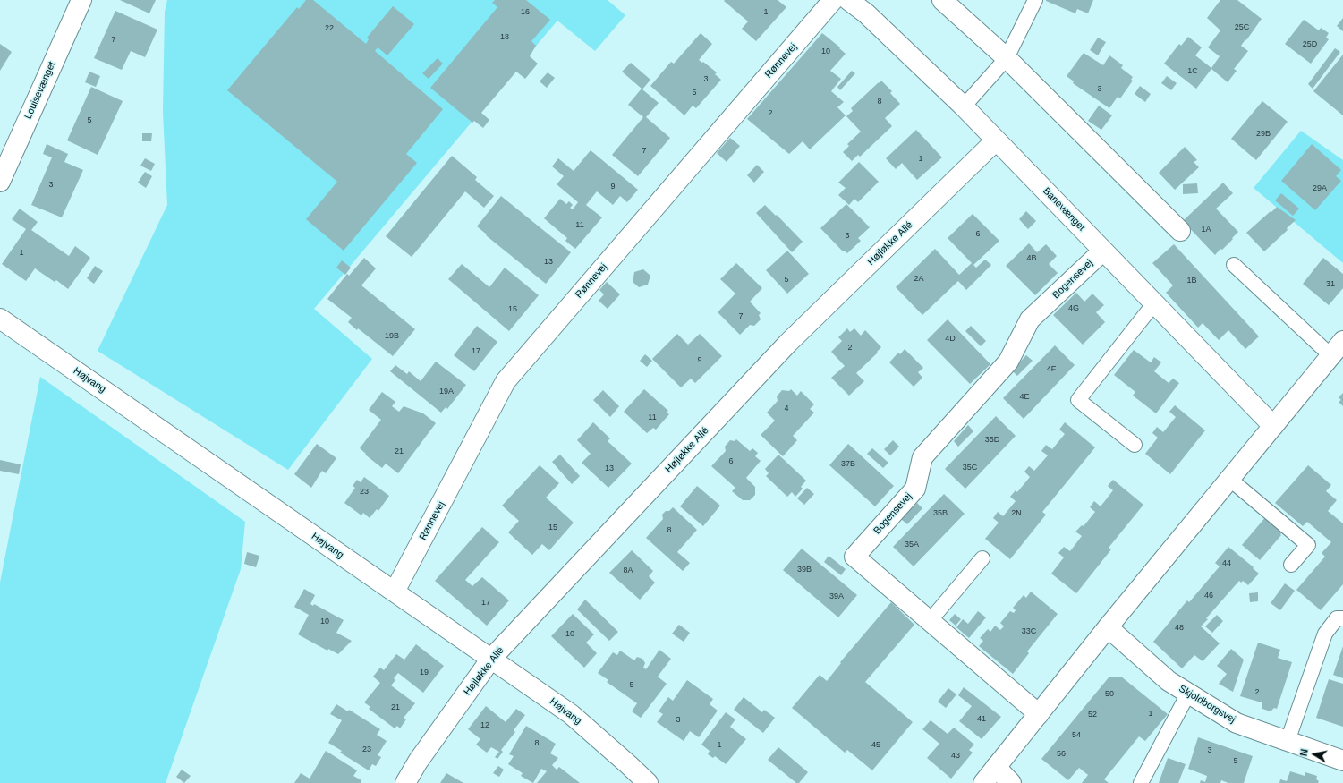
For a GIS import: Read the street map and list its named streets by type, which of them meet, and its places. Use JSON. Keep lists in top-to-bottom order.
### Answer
{
  "streets": {
    "street": [
      "Rønnevej",
      "Louisevænget",
      "Banevænget",
      "Højløkke Allé",
      "Bogensevej",
      "Højvang",
      "Skjoldborgsvej"
    ]
  },
  "crossings": [
    ["Rønnevej", "Højvang"],
    ["Banevænget", "Højløkke Allé"],
    ["Banevænget", "Bogensevej"],
    ["Højløkke Allé", "Højvang"]
  ],
  "house_numbers": [
    "16",
    "1",
    "25C",
    "22",
    "18",
    "7",
    "25D",
    "10",
    "1C",
    "3",
    "3",
    "5",
    "8",
    "2",
    "5",
    "29B",
    "7",
    "1",
    "3",
    "9",
    "29A",
    "11",
    "1A",
    "6",
    "3",
    "1",
    "4B",
    "13",
    "2A",
    "5",
    "1B",
    "31",
    "4G",
    "15",
    "7",
    "19B",
    "4D",
    "2",
    "17",
    "9",
    "4F",
    "19A",
    "4E",
    "4",
    "11",
    "35D",
    "21",
    "6",
    "37B",
    "35C",
    "13",
    "23",
    "35B",
    "2N",
    "15",
    "8",
    "35A",
    "44",
    "39B",
    "8A",
    "46",
    "39A",
    "17",
    "10",
    "48",
    "33C",
    "10",
    "19",
    "5",
    "2",
    "50",
    "21",
    "1",
    "52",
    "41",
    "3",
    "12",
    "54",
    "8",
    "1",
    "45",
    "23",
    "3",
    "56",
    "43",
    "5"
  ],
  "north": "left"
}
